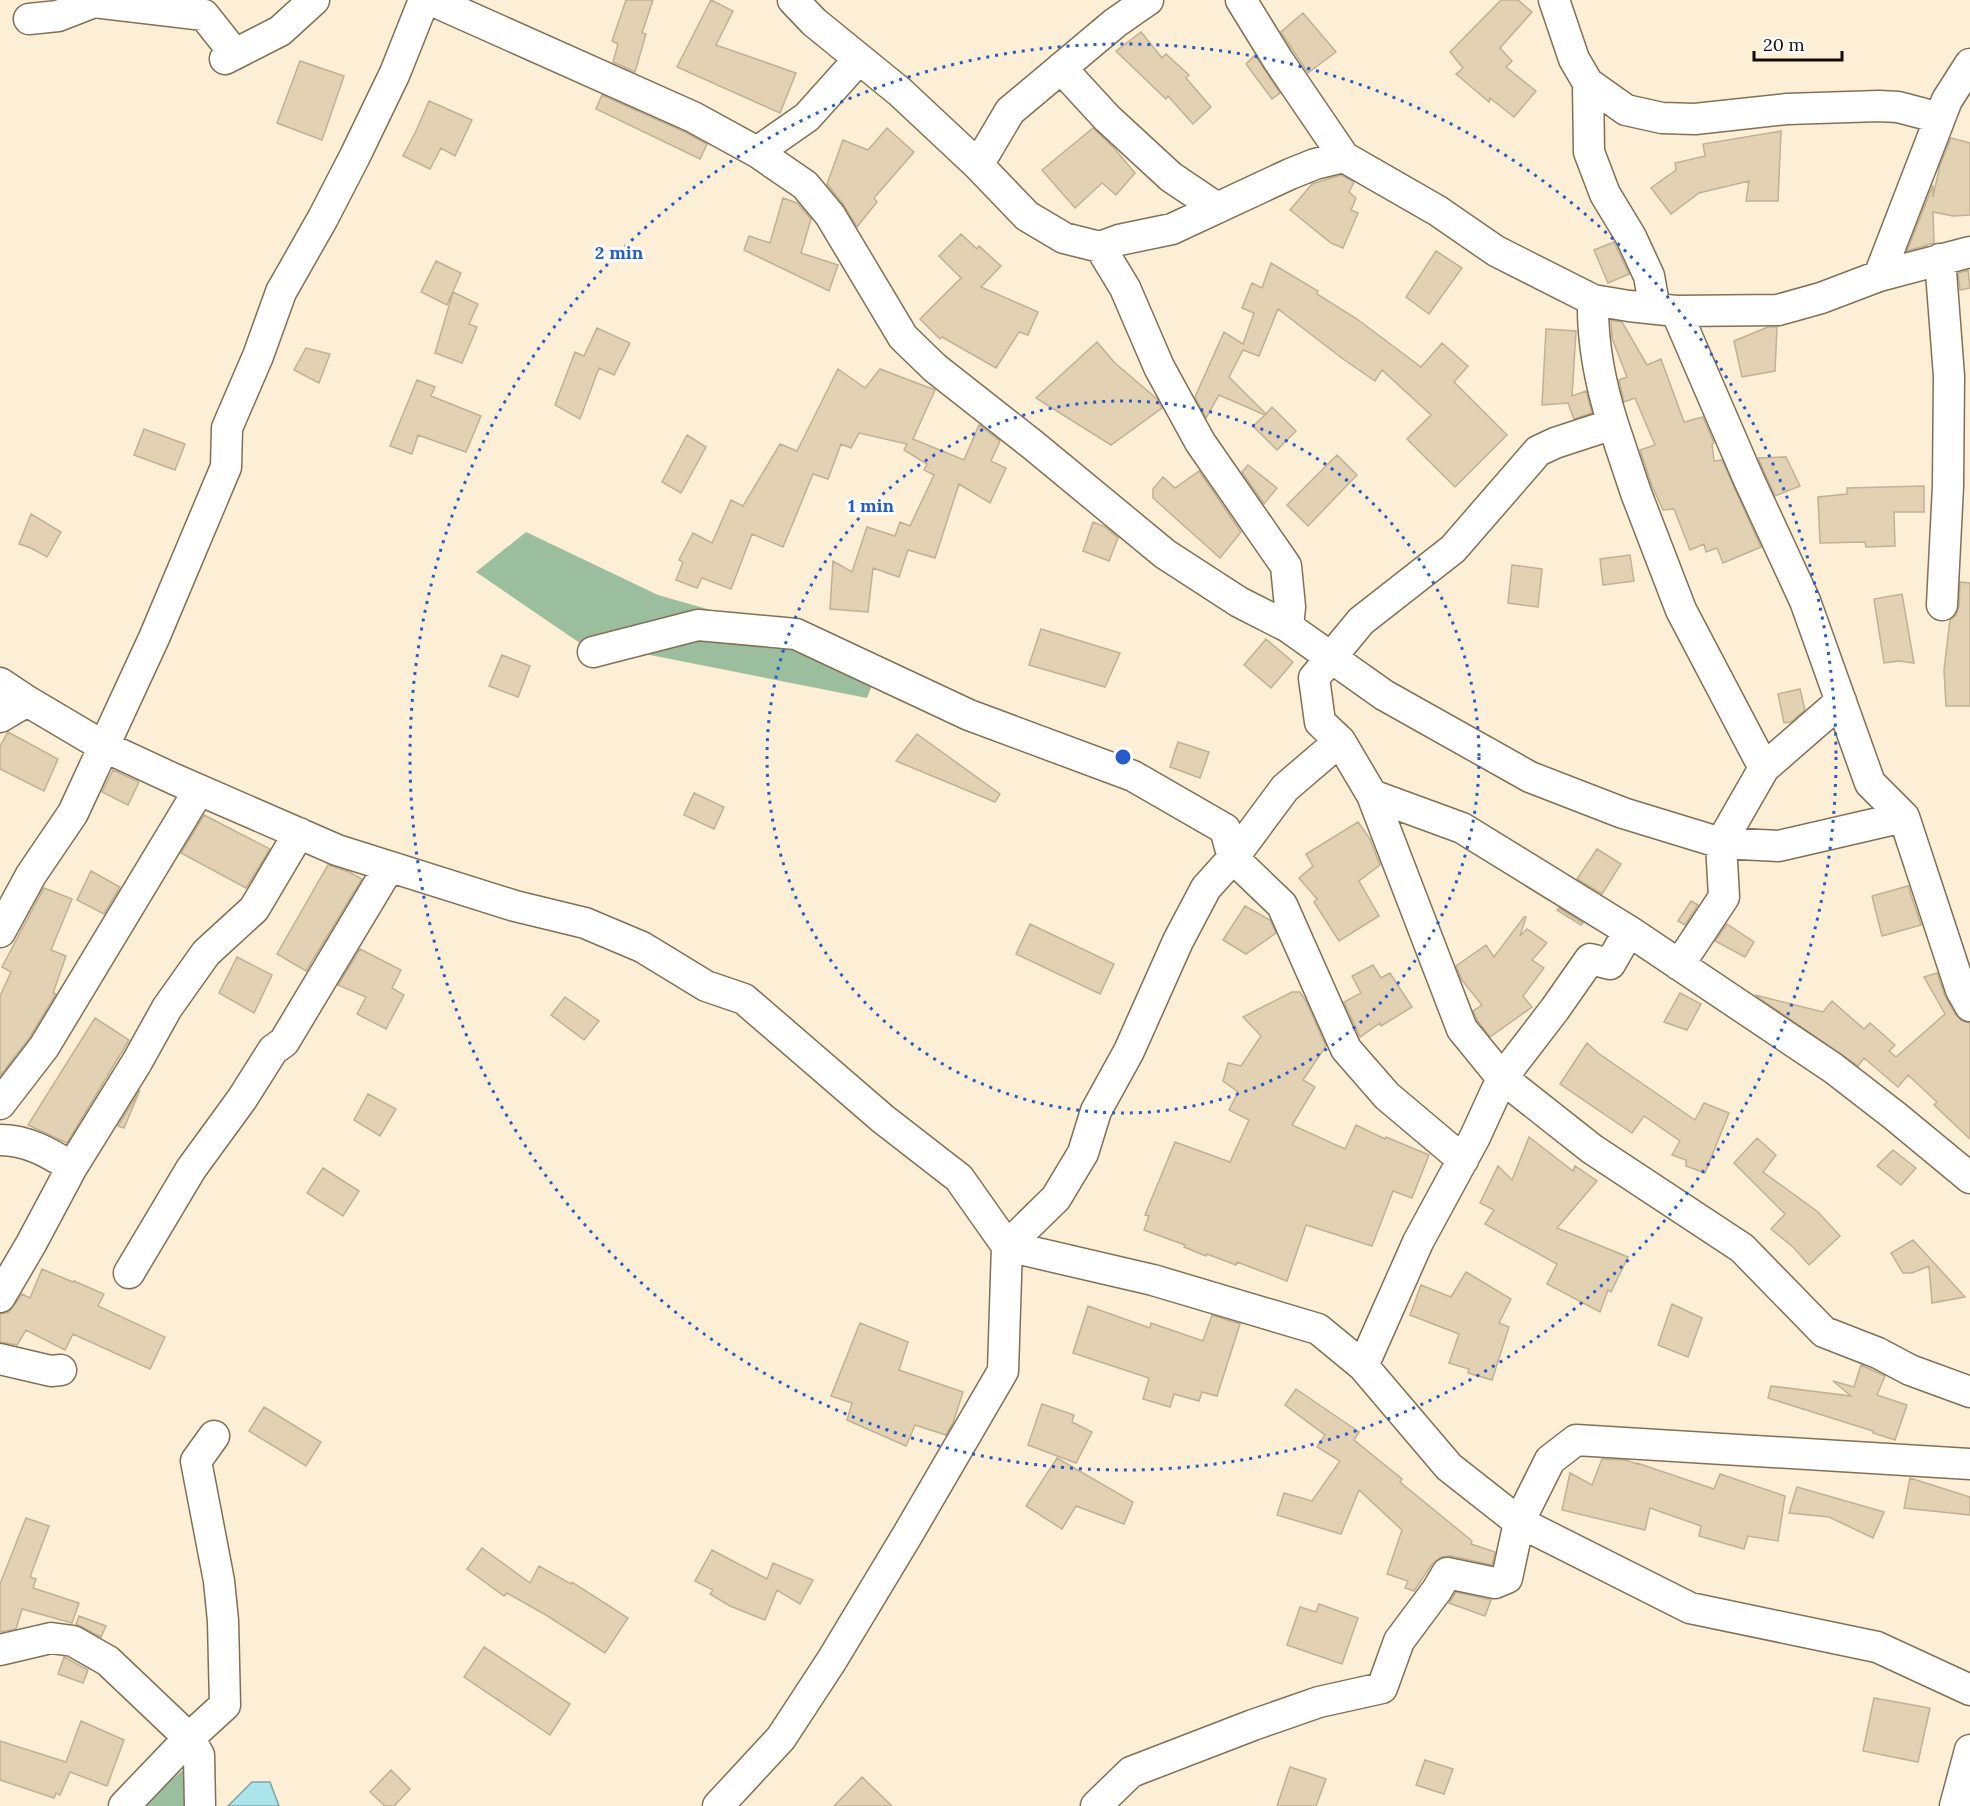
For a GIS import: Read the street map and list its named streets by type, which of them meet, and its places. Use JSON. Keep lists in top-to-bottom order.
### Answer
{
  "scale_bar": "20 m",
  "rings": ["2 min", "1 min"]
}
